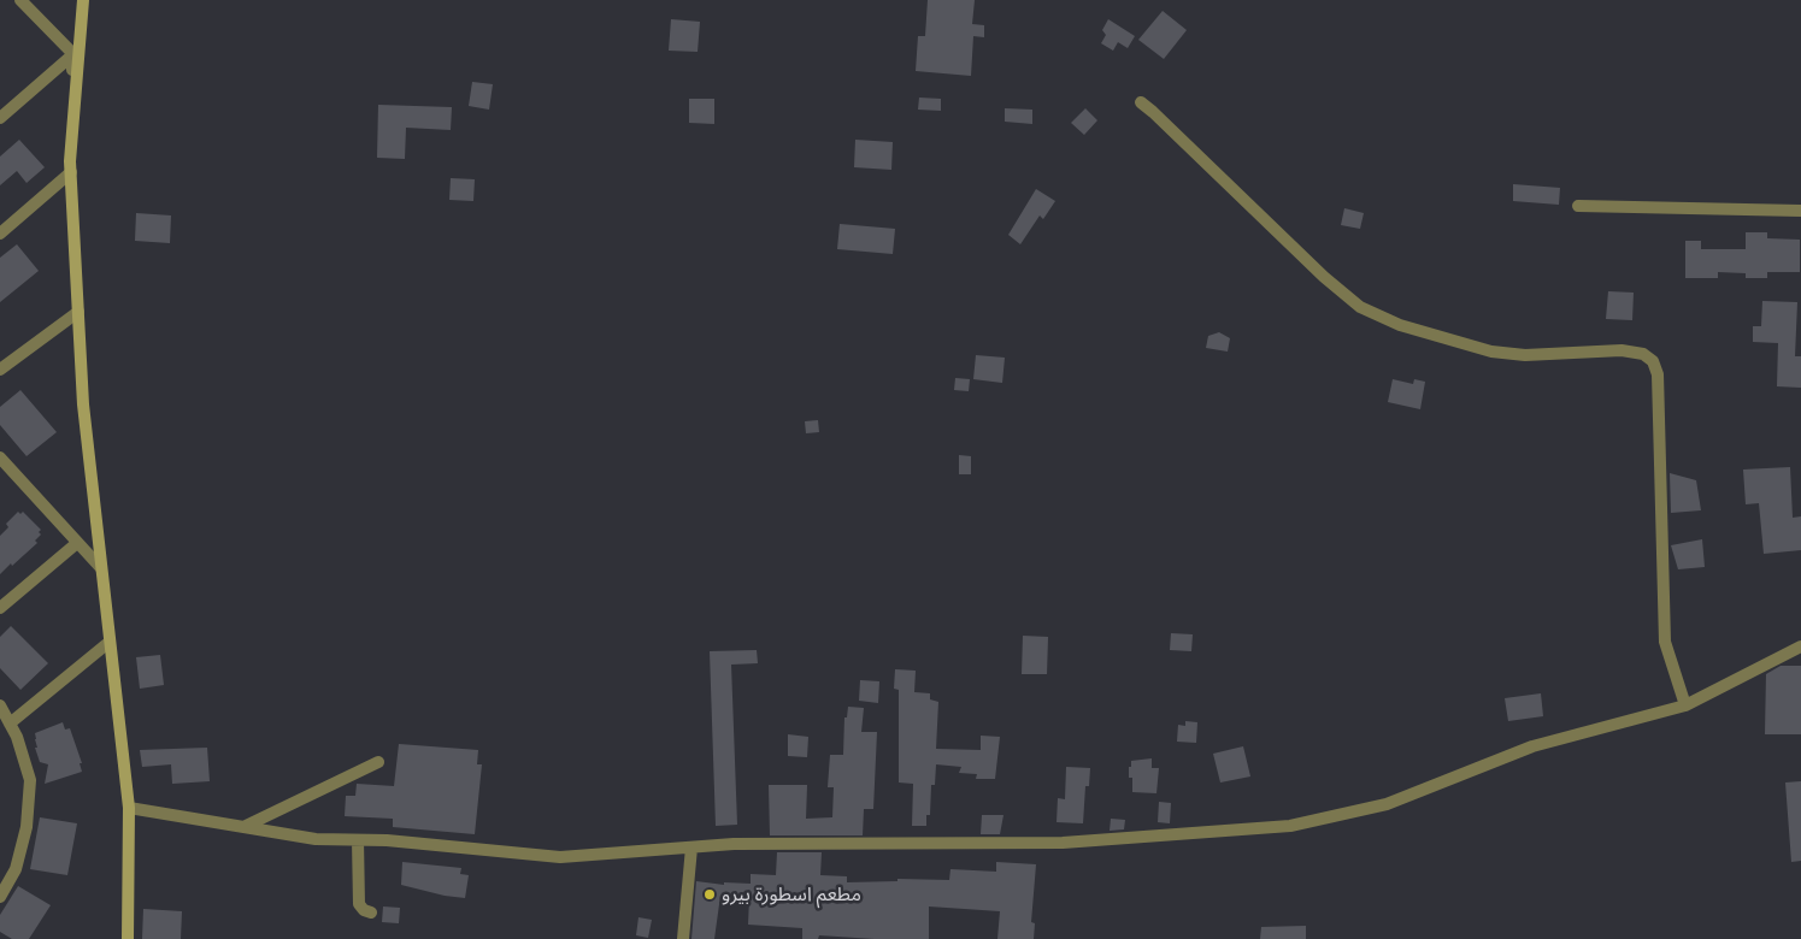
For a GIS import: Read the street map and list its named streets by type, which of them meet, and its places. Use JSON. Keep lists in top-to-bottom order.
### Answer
{
  "places": ["مطعم اسطورة بيرو"]
}
